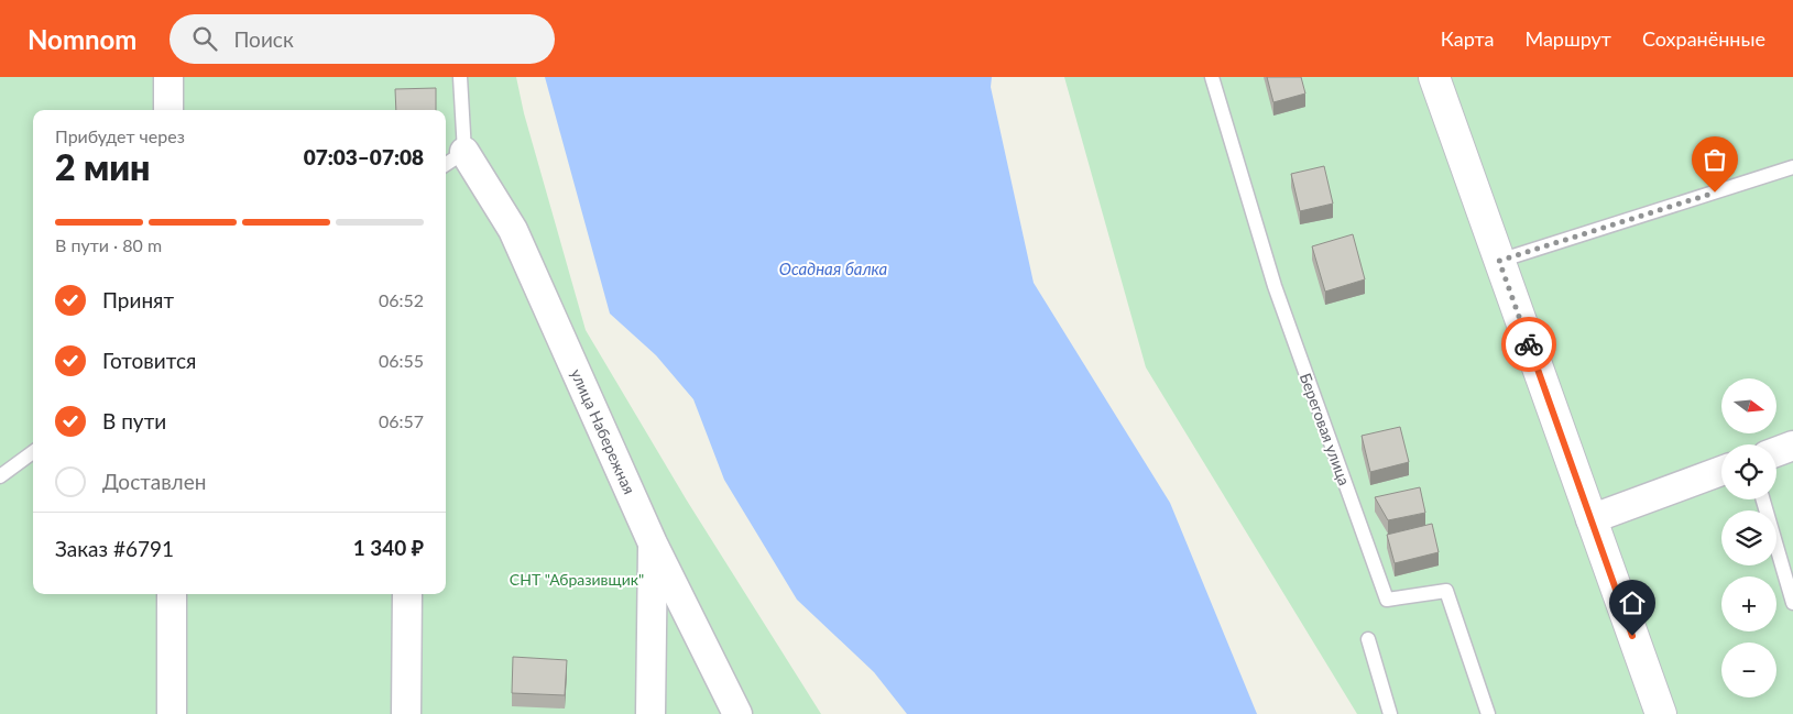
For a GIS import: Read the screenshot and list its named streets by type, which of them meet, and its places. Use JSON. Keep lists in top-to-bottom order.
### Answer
{
  "streets": {
    "street": ["улица Набережная"],
    "lane": ["Береговая улица"]
  },
  "water": ["Осадная балка"],
  "parks": ["СНТ \"Абразивщик\""],
  "north": "right",
  "page": {
    "header": "Nomnom",
    "search": "Поиск",
    "nav": ["Карта", "Маршрут", "Сохранённые"],
    "heading": ["2 мин", "Прибудет через", "07:03–07:08"],
    "panel": ["Заказ #6791", "1 340 ₽"],
    "bar": "В пути · 80 m",
    "list": [
      ["Принят", "06:52"],
      ["Готовится", "06:55"],
      ["В пути", "06:57"],
      "Доставлен"
    ],
    "map_buttons": ["+", "−"]
  }
}
